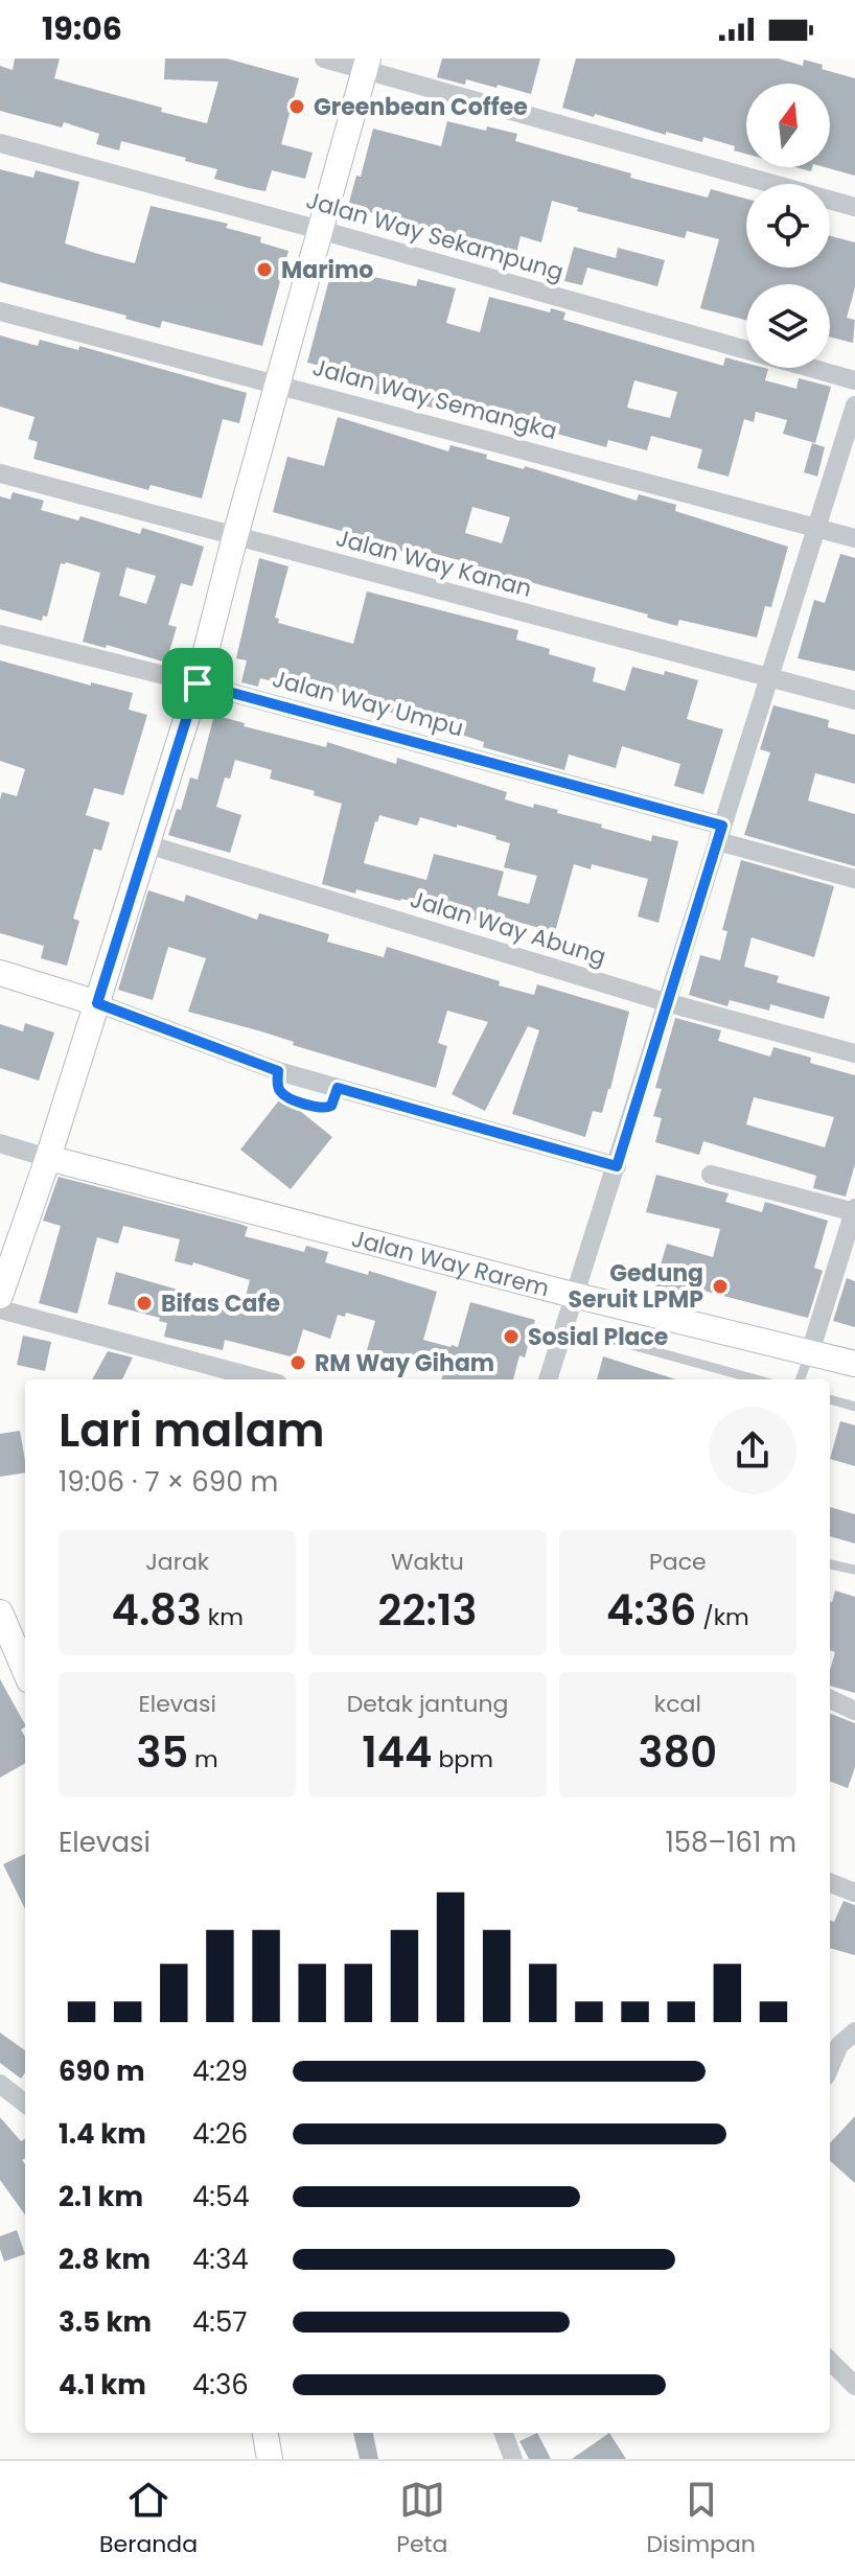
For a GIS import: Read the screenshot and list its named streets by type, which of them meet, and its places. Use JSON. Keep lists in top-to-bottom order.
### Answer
{
  "streets": {
    "main road": ["Jalan Way Rarem"],
    "street": [
      "Jalan Way Sekampung",
      "Jalan Way Semangka",
      "Jalan Way Kanan",
      "Jalan Way Umpu",
      "Jalan Way Abung"
    ]
  },
  "places": [
    "Greenbean Coffee",
    "Marimo",
    "Gedung Seruit LPMP",
    "Bifas Cafe",
    "Sosial Place",
    "RM Way Giham"
  ],
  "north": "top",
  "page": {
    "status": "19:06",
    "heading": ["Lari malam", "19:06 · 7 × 690 m"],
    "stats": [
      ["Jarak", "4.83 km"],
      ["Waktu", "22:13"],
      ["Pace", "4:36 /km"],
      ["Elevasi", "35 m"],
      ["Detak jantung", "144 bpm"],
      ["kcal", "380"]
    ],
    "chart": ["Elevasi", "158–161 m"],
    "list": [
      {
        "name": "690 m",
        "note": "4:29"
      },
      {
        "name": "1.4 km",
        "note": "4:26"
      },
      {
        "name": "2.1 km",
        "note": "4:54"
      },
      {
        "name": "2.8 km",
        "note": "4:34"
      },
      {
        "name": "3.5 km",
        "note": "4:57"
      },
      {
        "name": "4.1 km",
        "note": "4:36"
      }
    ],
    "tabs": ["Beranda", "Peta", "Disimpan"]
  }
}
